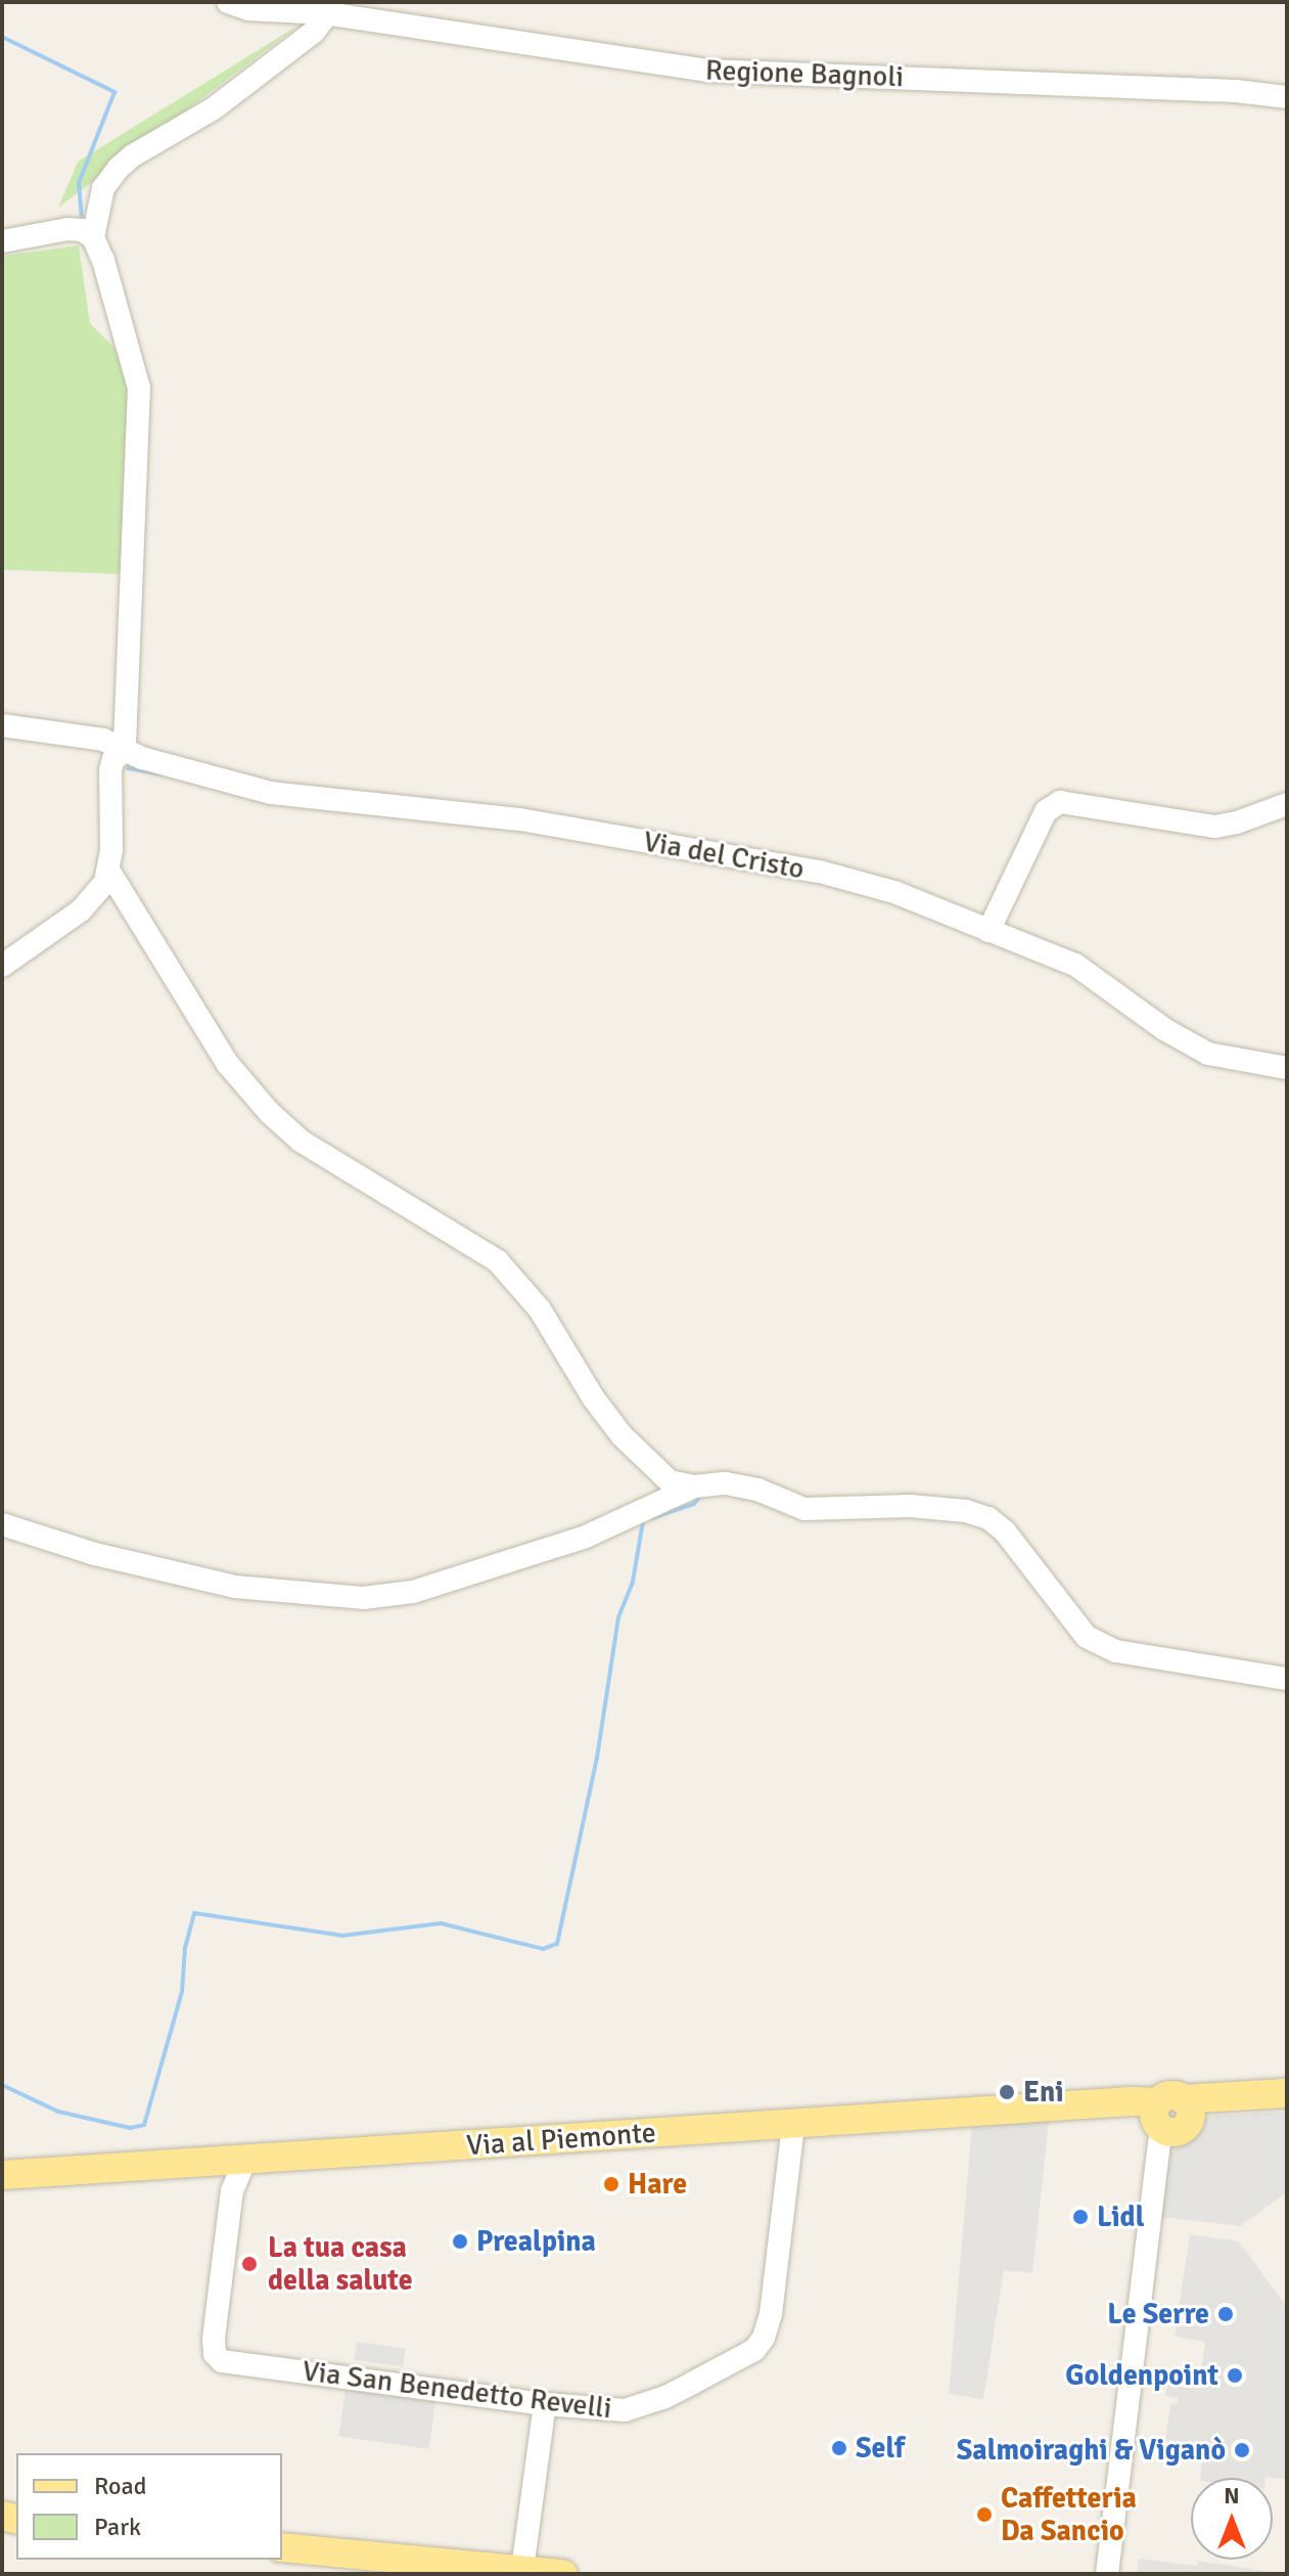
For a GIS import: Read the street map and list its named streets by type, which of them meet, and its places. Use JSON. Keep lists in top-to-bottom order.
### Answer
{
  "streets": {
    "main road": ["Via al Piemonte"],
    "street": ["Regione Bagnoli", "Via del Cristo", "Via San Benedetto Revelli"]
  },
  "crossings": [
    ["Via al Piemonte", "Via San Benedetto Revelli"]
  ],
  "places": [
    "Eni",
    "Hare",
    "Lidl",
    "Prealpina",
    "La tua casa della salute",
    "Le Serre",
    "Goldenpoint",
    "Self",
    "Salmoiraghi & Viganò",
    "Caffetteria Da Sancio"
  ],
  "legend": ["Road", "Park"],
  "north": "top"
}
